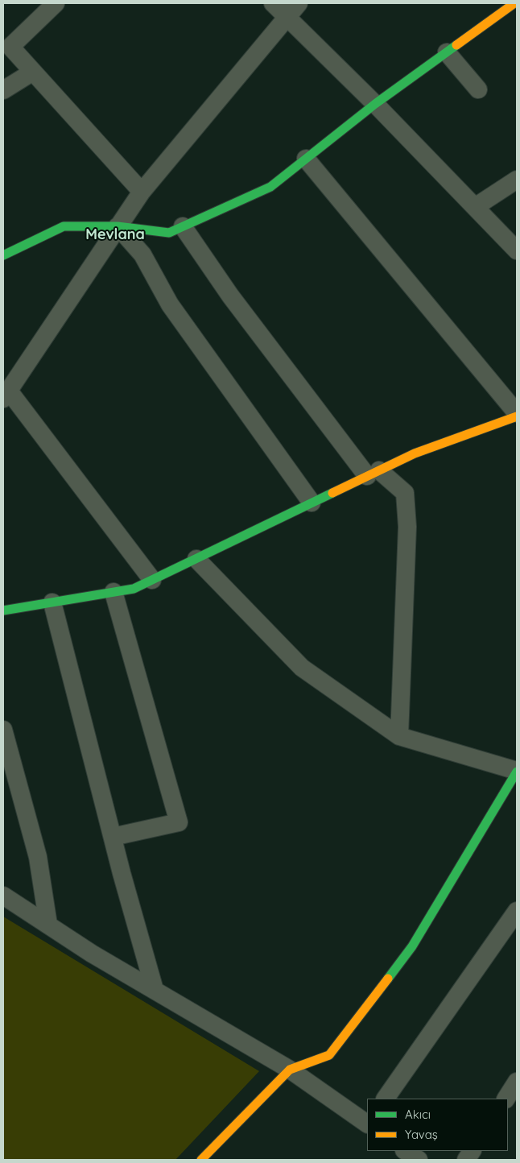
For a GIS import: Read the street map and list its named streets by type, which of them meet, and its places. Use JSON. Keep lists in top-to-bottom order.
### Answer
{
  "districts": ["Mevlana"],
  "legend": ["Akıcı", "Yavaş"]
}
